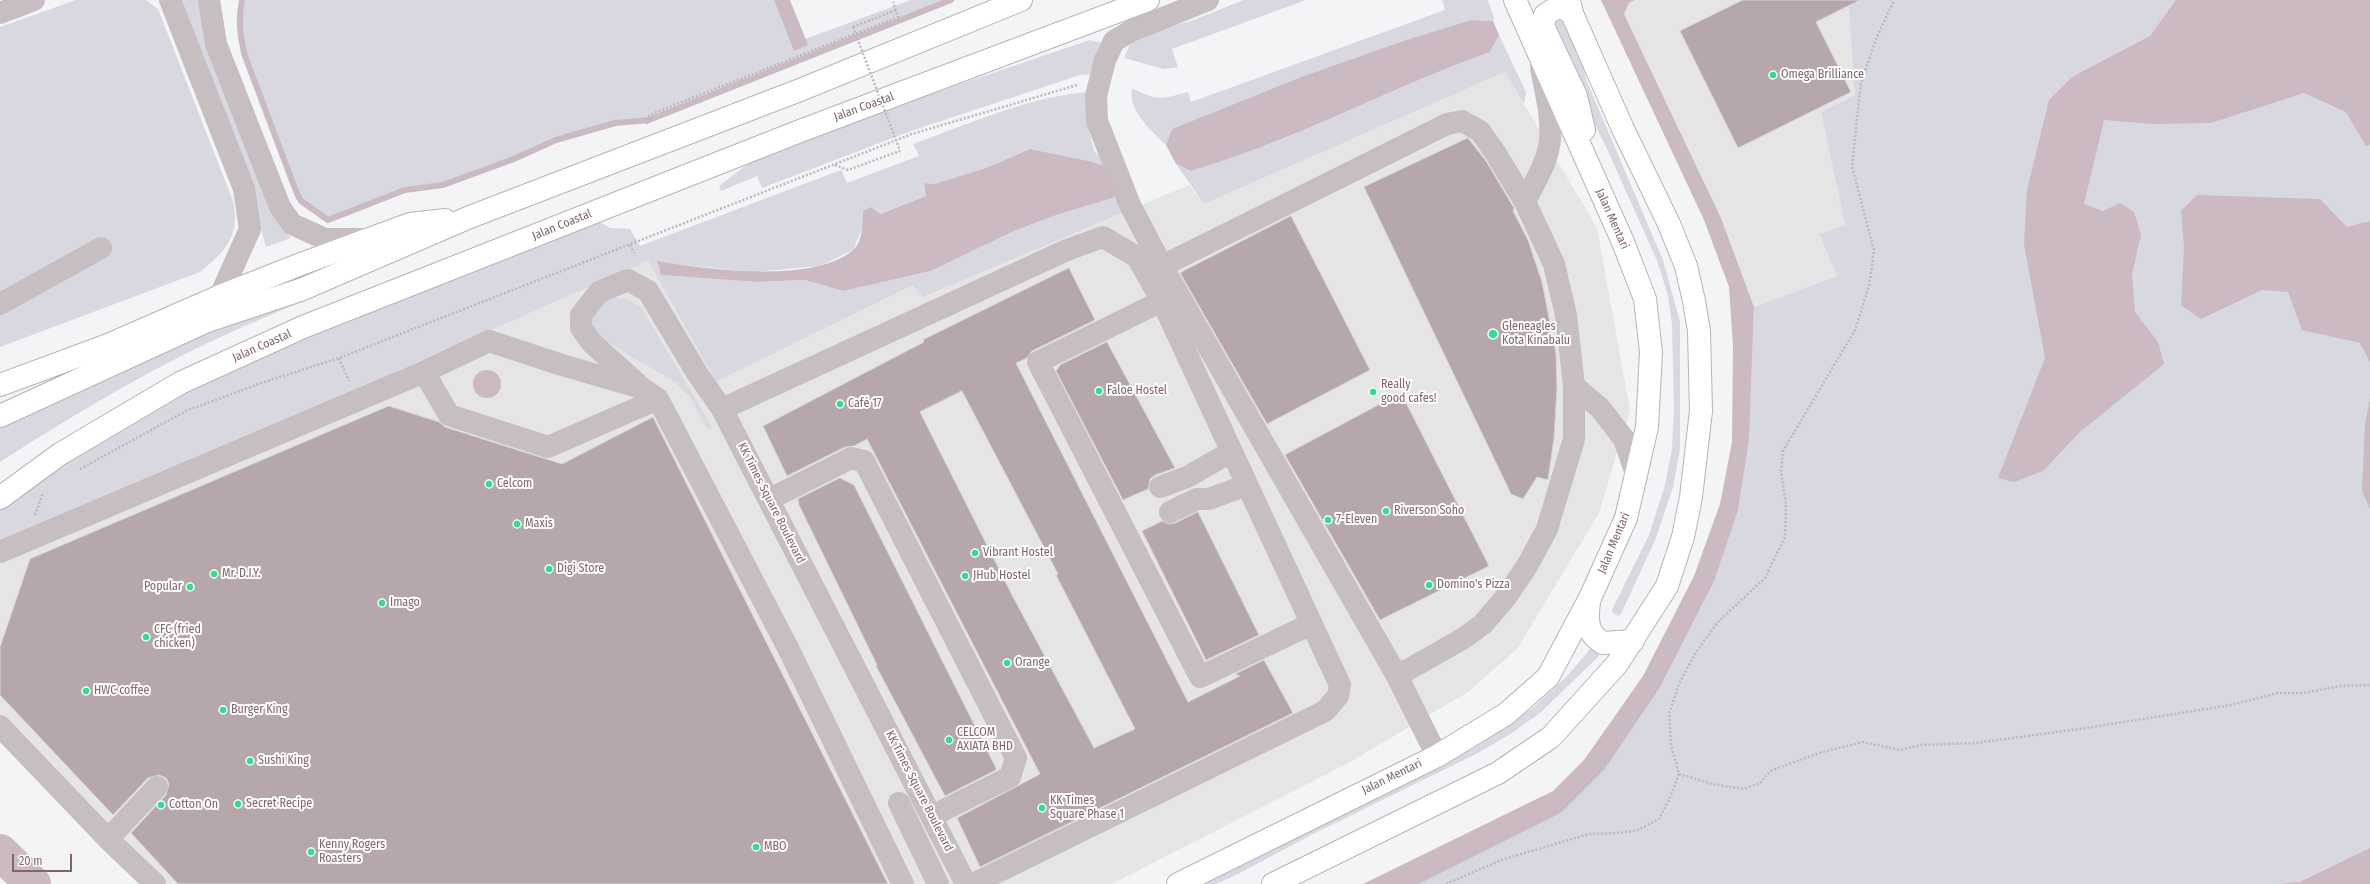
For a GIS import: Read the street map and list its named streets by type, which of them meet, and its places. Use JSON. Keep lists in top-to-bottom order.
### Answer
{
  "streets": {
    "main road": ["Jalan Coastal", "Jalan Mentari"],
    "street": ["KK Times Square Boulevard"]
  },
  "places": [
    "Omega Brilliance",
    "Gleneagles Kota Kinabalu",
    "Faloe Hostel",
    "Really good cafes!",
    "Café 17",
    "Celcom",
    "Riverson Soho",
    "7-Eleven",
    "Maxis",
    "Vibrant Hostel",
    "Digi Store",
    "Mr. D.I.Y.",
    "JHub Hostel",
    "Domino's Pizza",
    "Popular",
    "Imago",
    "CFC (fried chicken)",
    "Orange",
    "HWC coffee",
    "Burger King",
    "CELCOM AXIATA BHD",
    "Sushi King",
    "Secret Recipe",
    "Cotton On",
    "KK Times Square Phase 1",
    "MBO",
    "Kenny Rogers Roasters"
  ],
  "scale_bar": "20 m"
}
